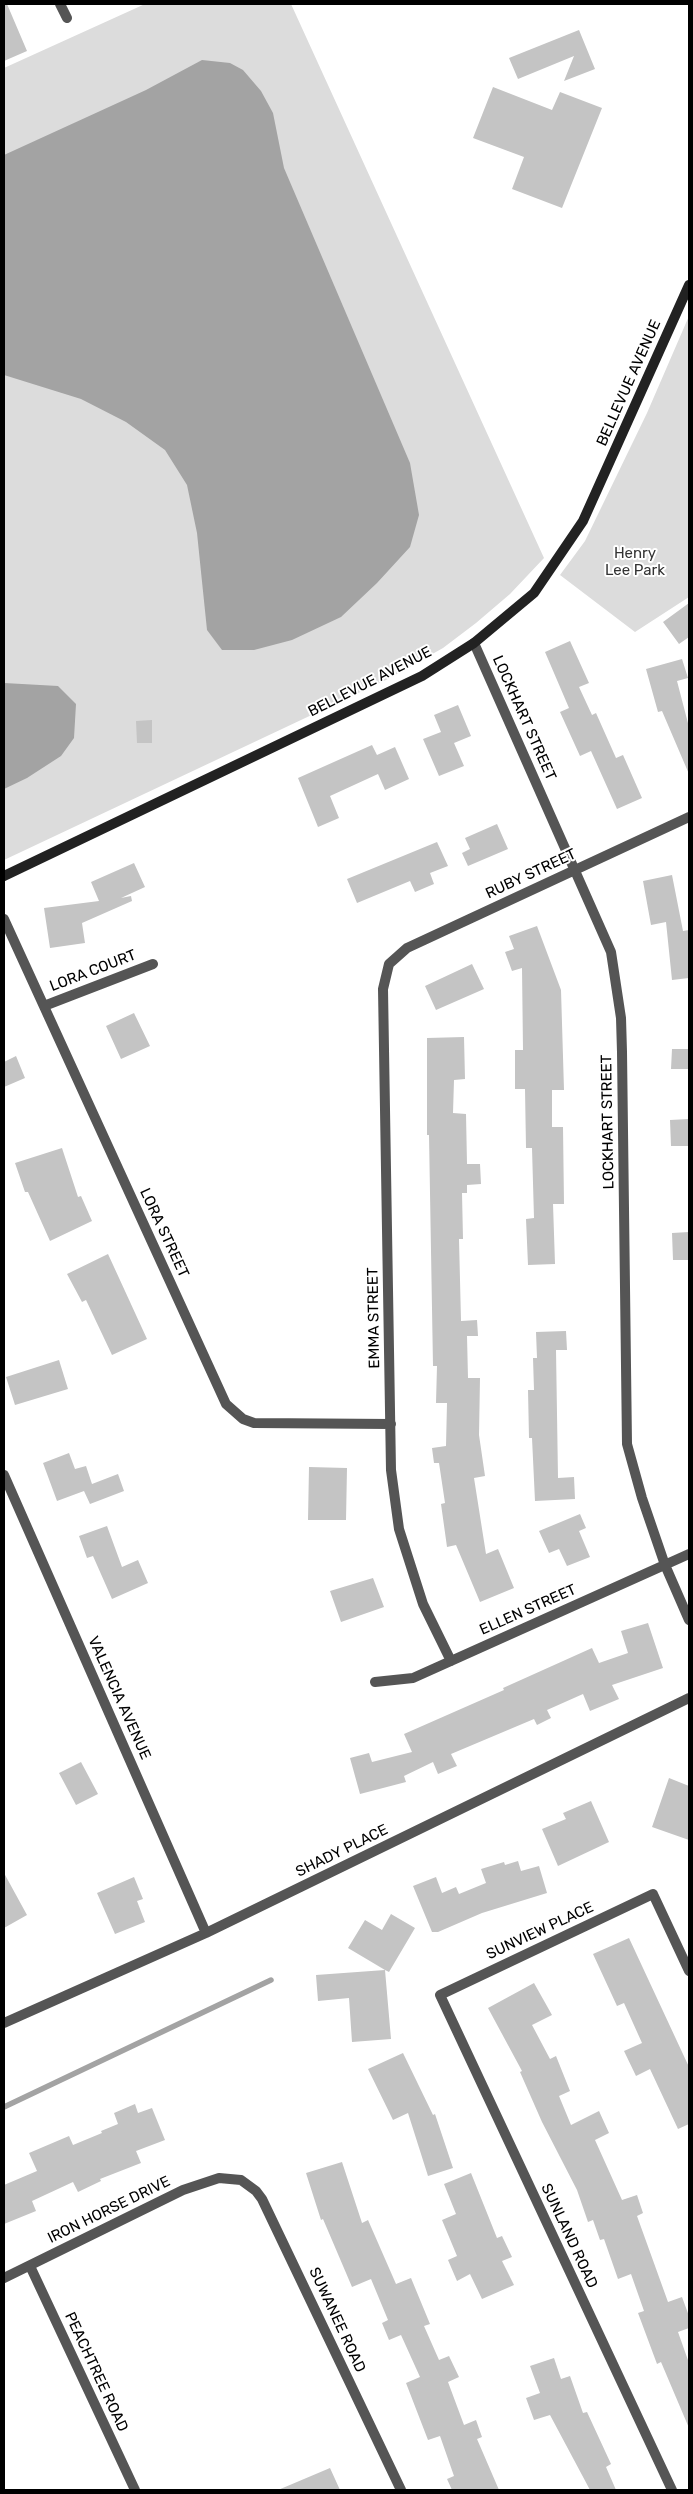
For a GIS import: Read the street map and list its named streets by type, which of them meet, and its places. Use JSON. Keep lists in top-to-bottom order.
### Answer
{
  "streets": {
    "street": [
      "BELLEVUE AVENUE",
      "LOCKHART STREET",
      "RUBY STREET",
      "LORA COURT",
      "LORA STREET",
      "EMMA STREET",
      "ELLEN STREET",
      "VALENCIA AVENUE",
      "SHADY PLACE",
      "SUNVIEW PLACE",
      "IRON HORSE DRIVE",
      "SUNLAND ROAD",
      "SUWANEE ROAD",
      "PEACHTREE ROAD"
    ]
  },
  "crossings": [
    ["BELLEVUE AVENUE", "LOCKHART STREET"],
    ["LOCKHART STREET", "RUBY STREET"],
    ["LOCKHART STREET", "ELLEN STREET"],
    ["RUBY STREET", "EMMA STREET"],
    ["LORA COURT", "LORA STREET"],
    ["LORA STREET", "EMMA STREET"],
    ["EMMA STREET", "ELLEN STREET"],
    ["VALENCIA AVENUE", "SHADY PLACE"],
    ["SUNVIEW PLACE", "SUNLAND ROAD"],
    ["IRON HORSE DRIVE", "SUWANEE ROAD"],
    ["IRON HORSE DRIVE", "PEACHTREE ROAD"]
  ],
  "parks": ["Henry Lee Park"]
}
